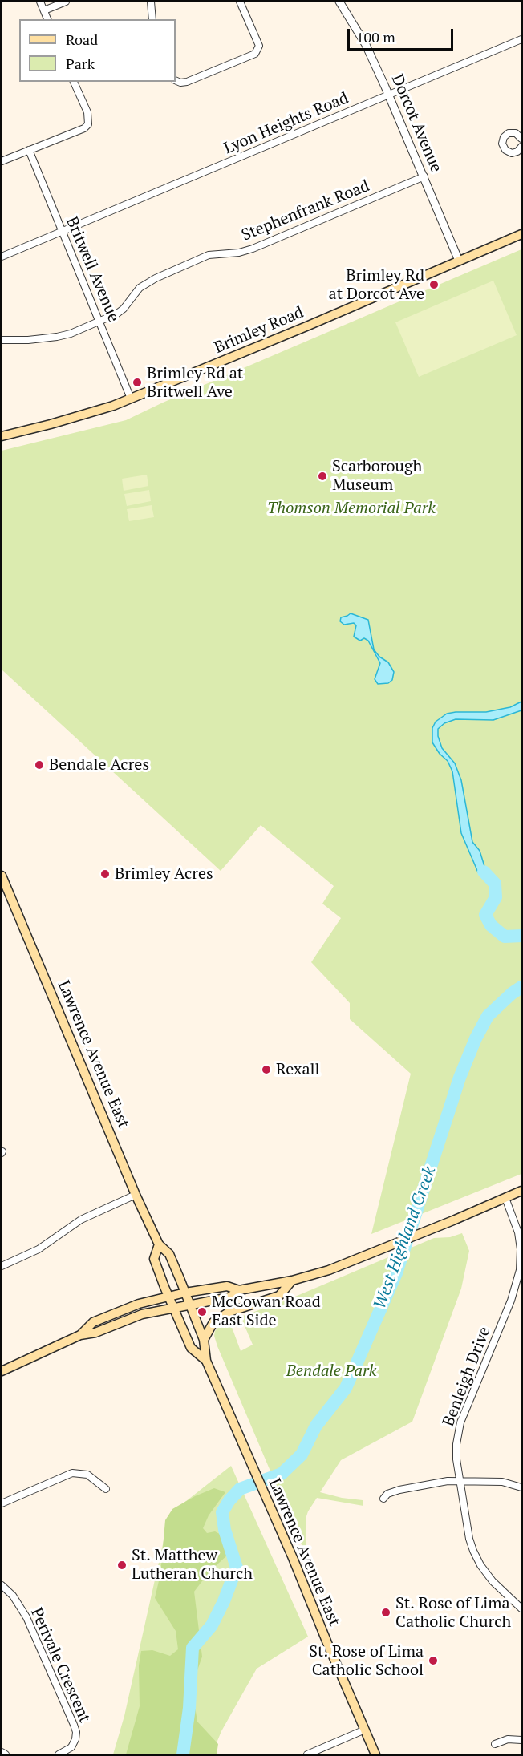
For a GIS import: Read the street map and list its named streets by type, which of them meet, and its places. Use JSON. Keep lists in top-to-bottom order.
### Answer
{
  "streets": {
    "main road": ["Brimley Road", "Lawrence Avenue East"],
    "street": [
      "Lyon Heights Road",
      "Dorcot Avenue",
      "Stephenfrank Road",
      "Britwell Avenue",
      "Benleigh Drive",
      "Perivale Crescent"
    ]
  },
  "crossings": [
    ["Lyon Heights Road", "Dorcot Avenue"],
    ["Lyon Heights Road", "Britwell Avenue"],
    ["Dorcot Avenue", "Stephenfrank Road"],
    ["Dorcot Avenue", "Brimley Road"],
    ["Stephenfrank Road", "Britwell Avenue"],
    ["Britwell Avenue", "Brimley Road"]
  ],
  "water": ["West Highland Creek"],
  "parks": ["Thomson Memorial Park", "Bendale Park"],
  "places": [
    "Brimley Rd at Dorcot Ave",
    "Brimley Rd at Britwell Ave",
    "Scarborough Museum",
    "Bendale Acres",
    "Brimley Acres",
    "Rexall",
    "McCowan Road East Side",
    "St. Matthew Lutheran Church",
    "St. Rose of Lima Catholic Church",
    "St. Rose of Lima Catholic School"
  ],
  "legend": ["Road", "Park"],
  "scale_bar": "100 m"
}
